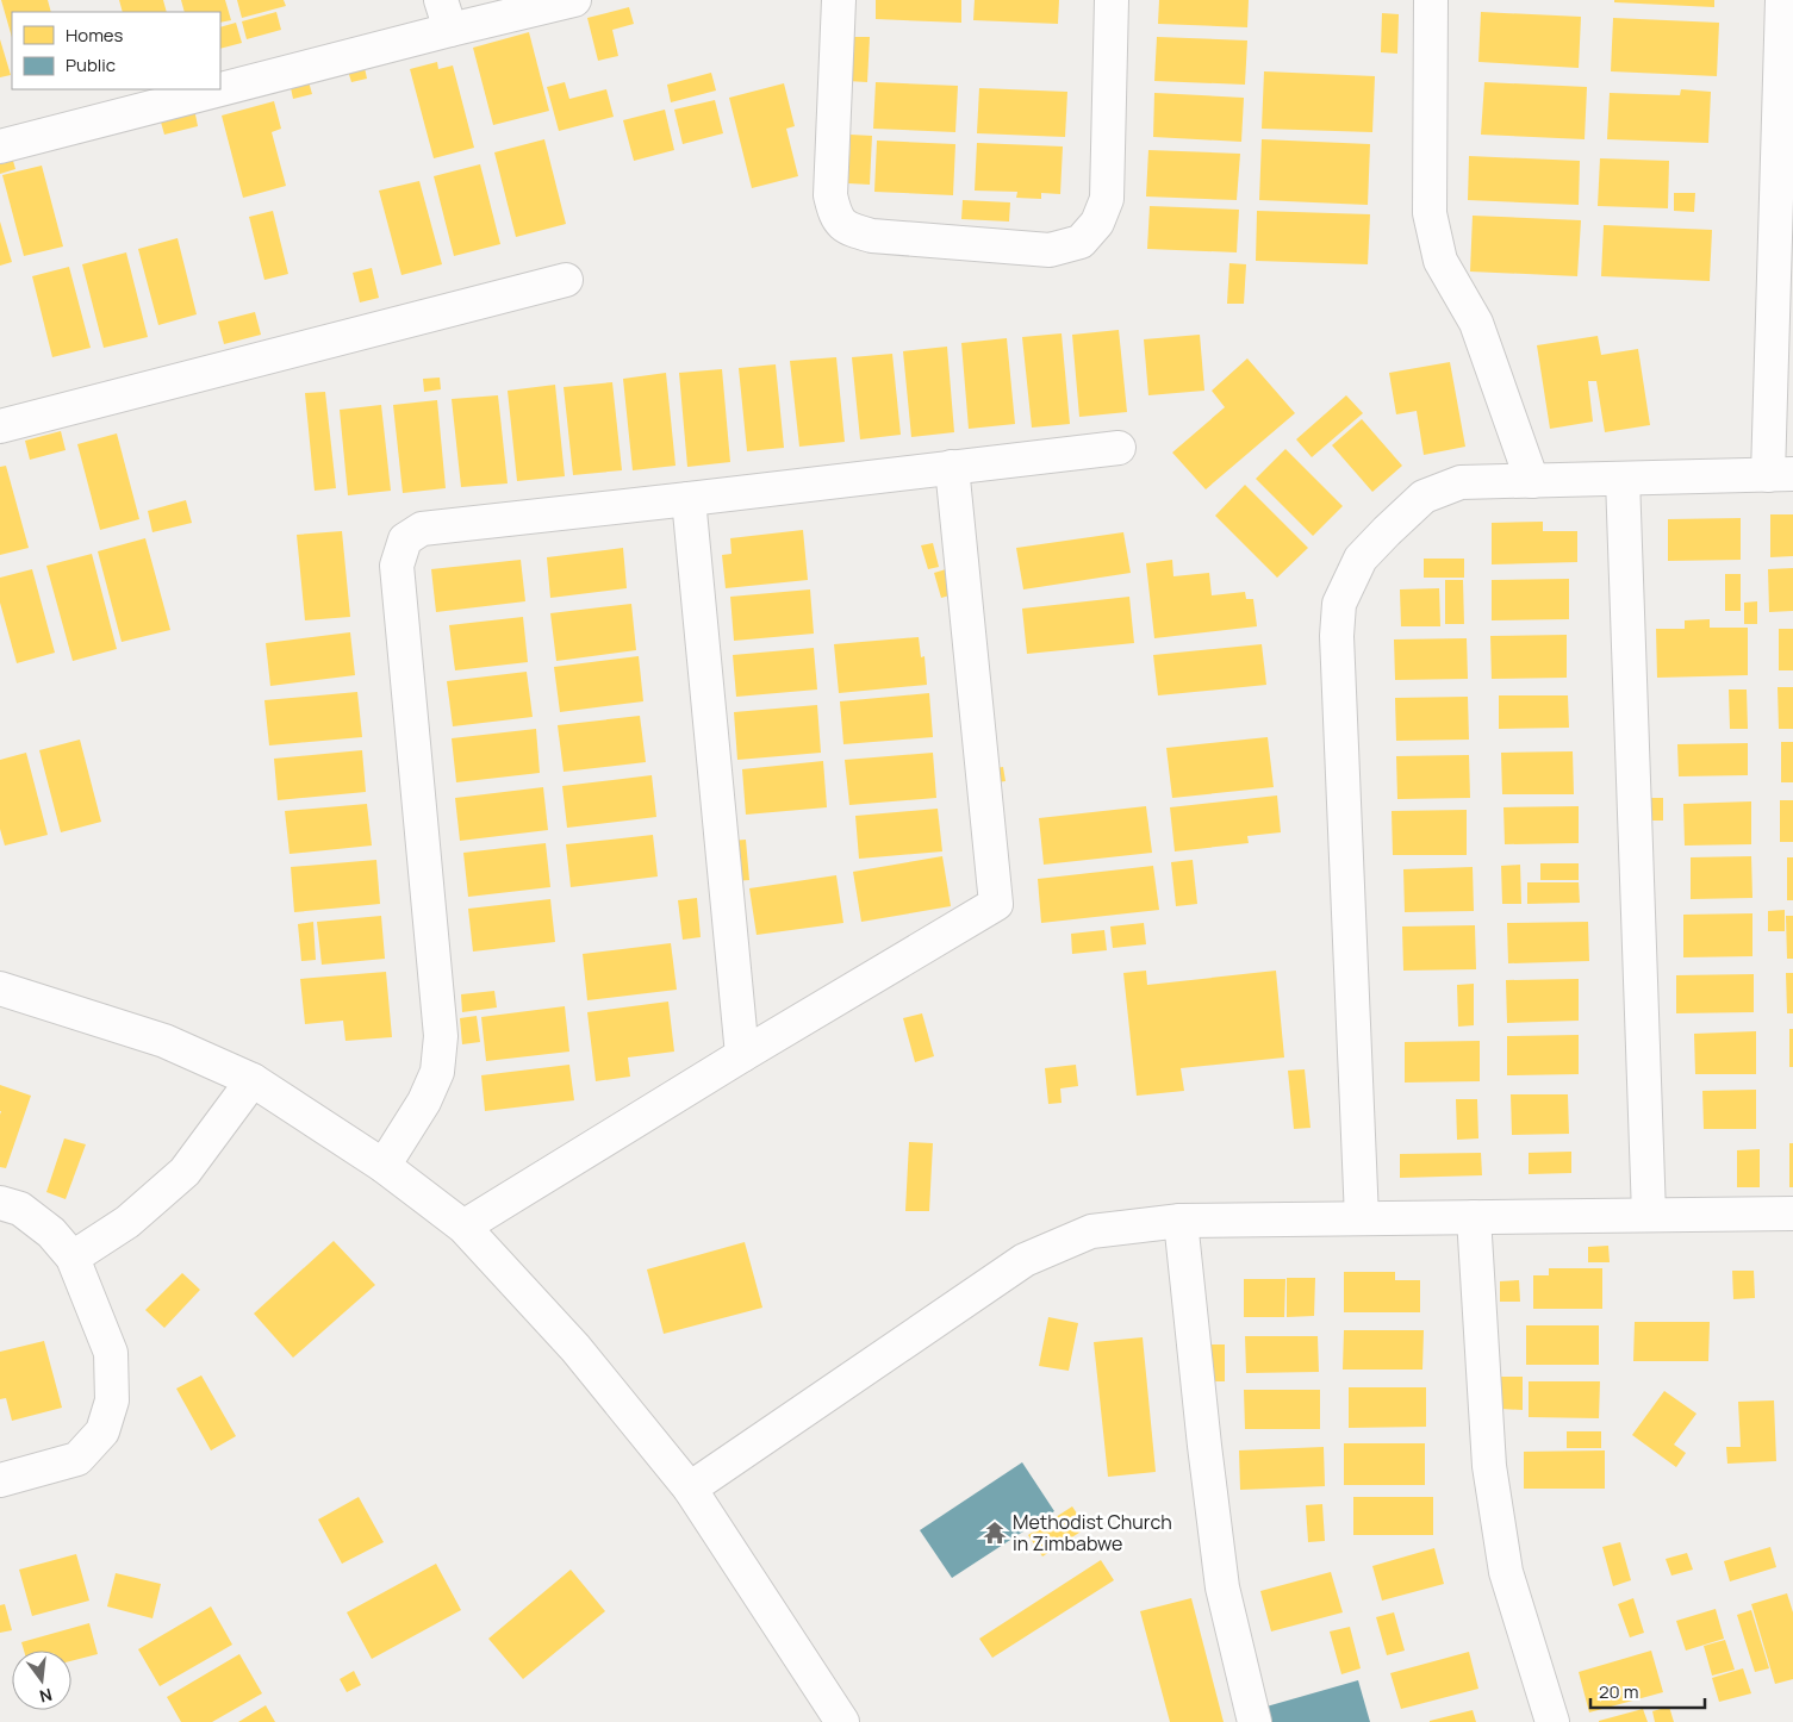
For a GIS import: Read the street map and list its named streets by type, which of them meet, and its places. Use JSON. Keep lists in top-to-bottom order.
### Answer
{
  "places": {
    "temple": ["Methodist Church in Zimbabwe"]
  },
  "legend": ["Homes", "Public"],
  "scale_bar": "20 m",
  "north": "bottom"
}
